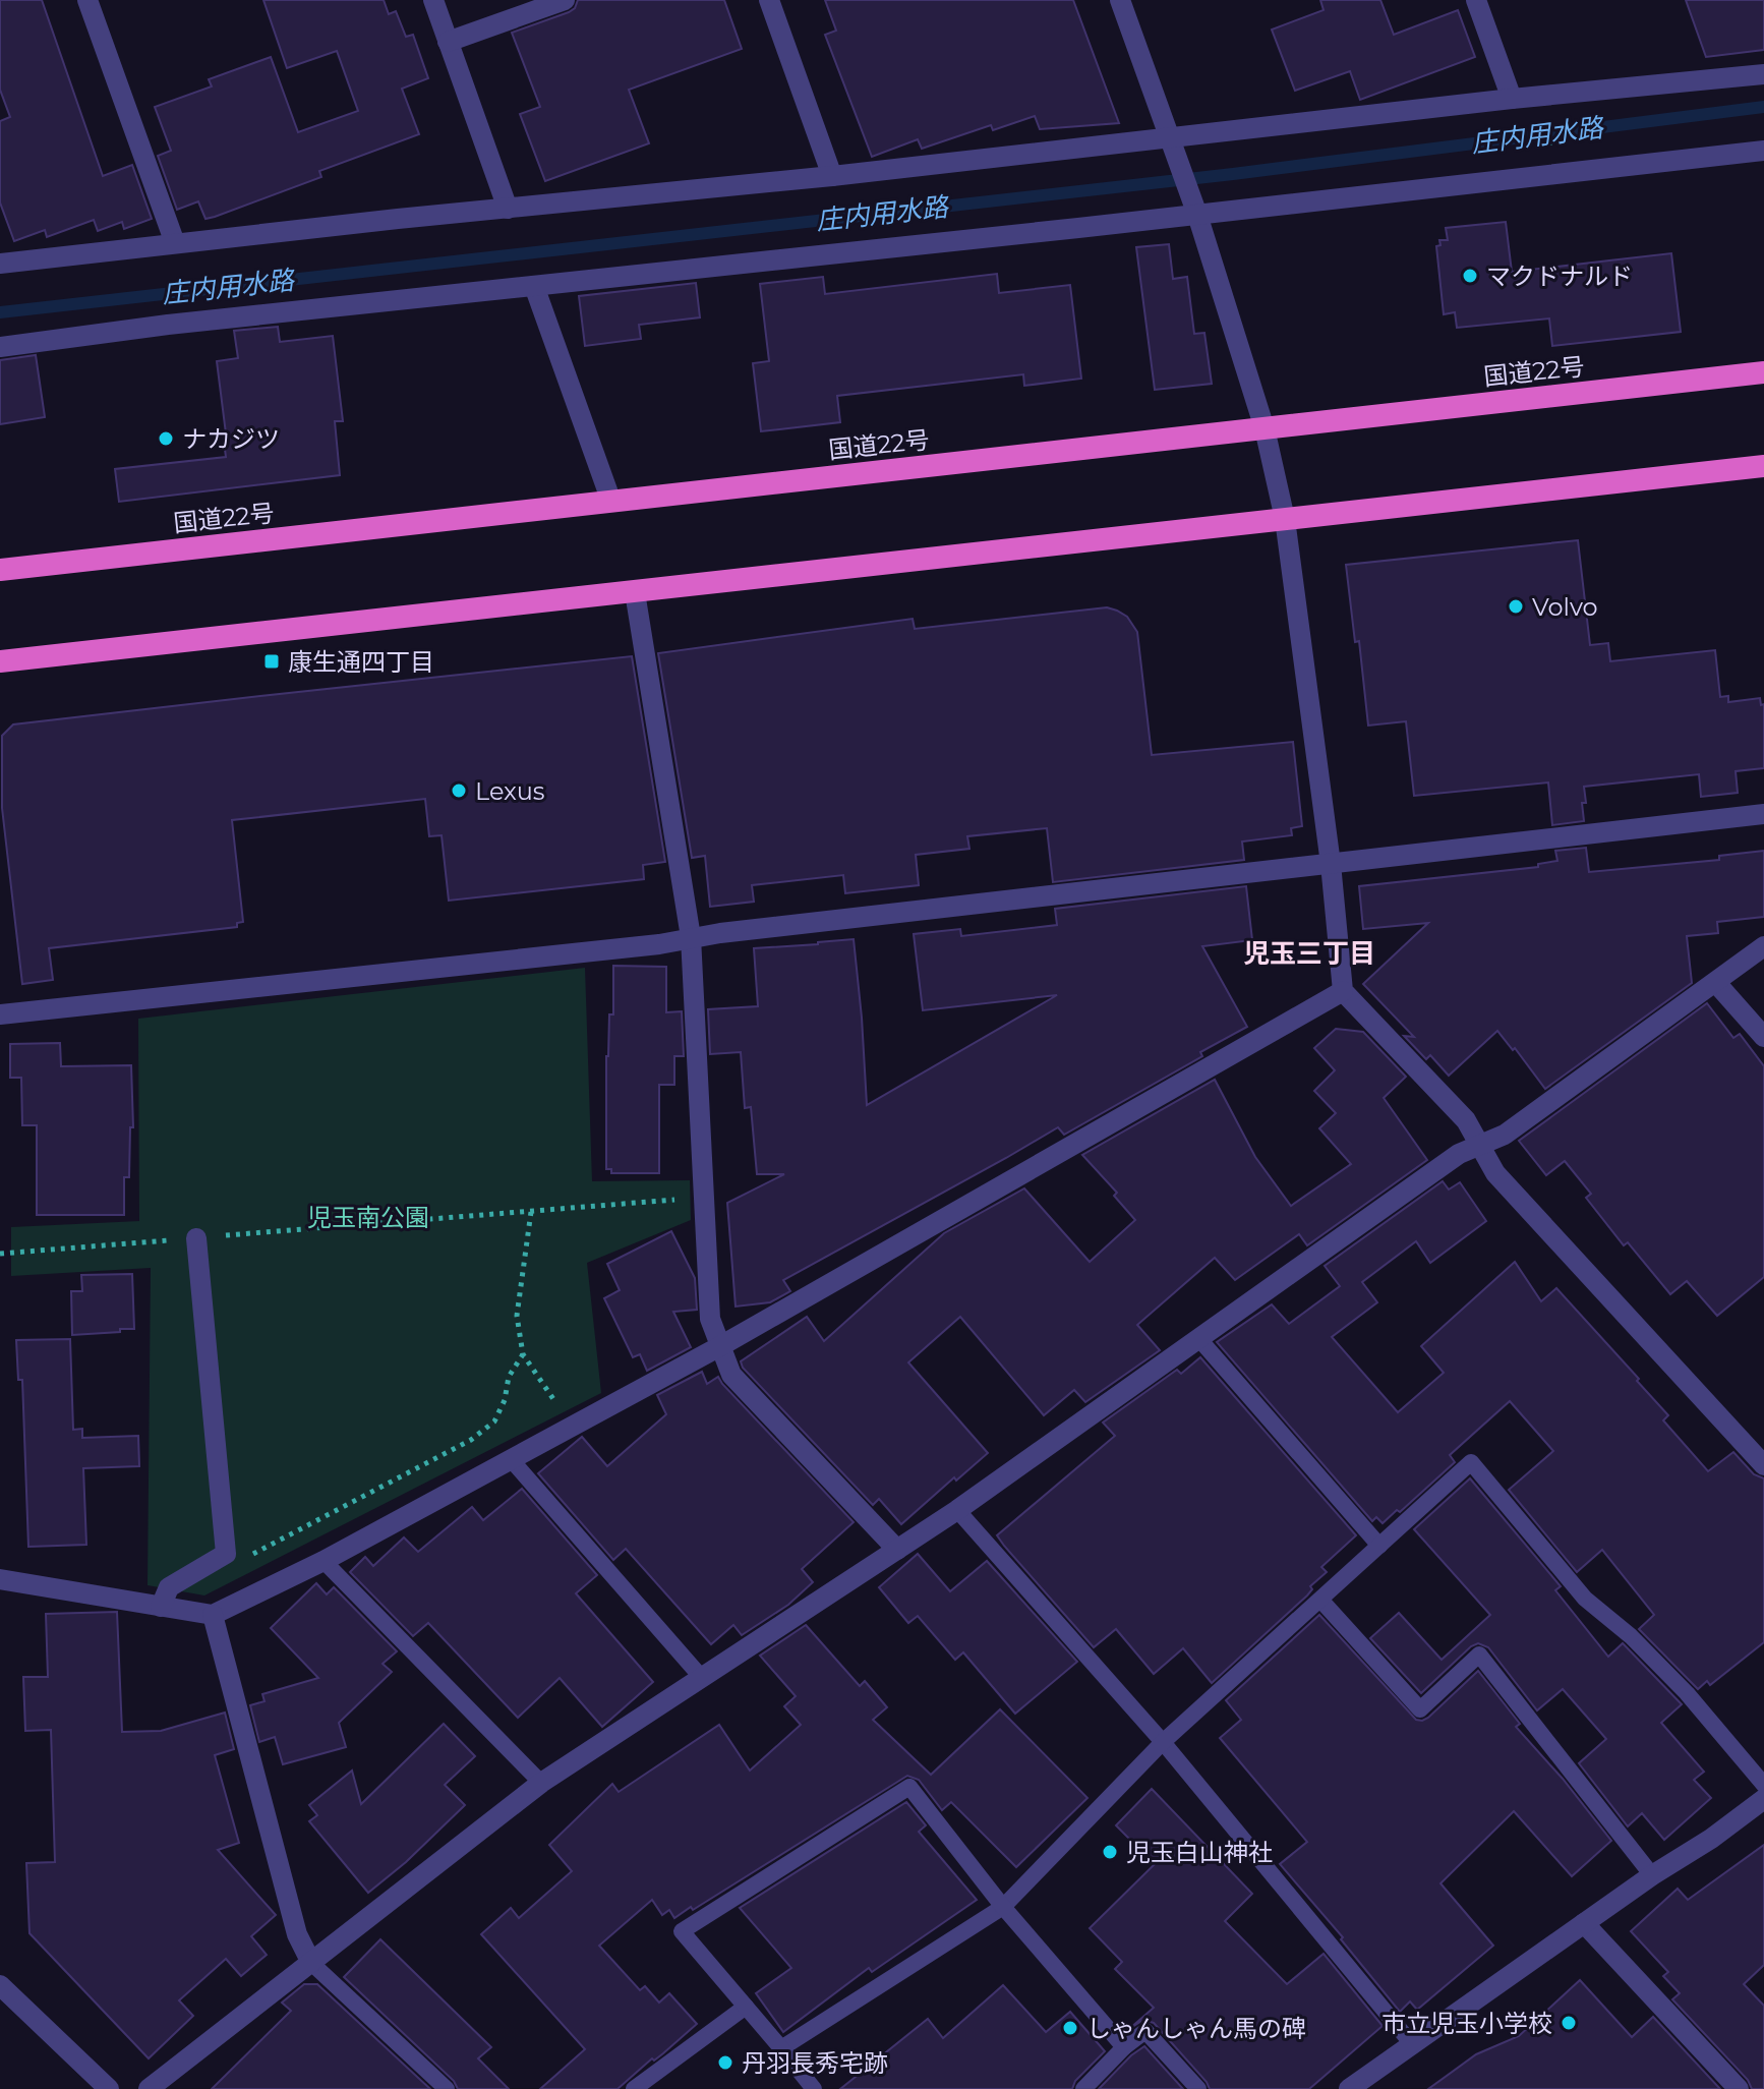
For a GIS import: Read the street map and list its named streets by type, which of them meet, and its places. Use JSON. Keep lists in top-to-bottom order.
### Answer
{
  "streets": {
    "highway": ["国道22号"]
  },
  "districts": ["児玉三丁目"],
  "water": ["庄内用水路"],
  "parks": ["児玉南公園"],
  "places": {
    "other": [
      "マクドナルド",
      "ナカジツ",
      "Volvo",
      "Lexus",
      "児玉白山神社",
      "市立児玉小学校",
      "しゃんしゃん馬の碑",
      "丹羽長秀宅跡"
    ],
    "transit": ["康生通四丁目"]
  }
}
